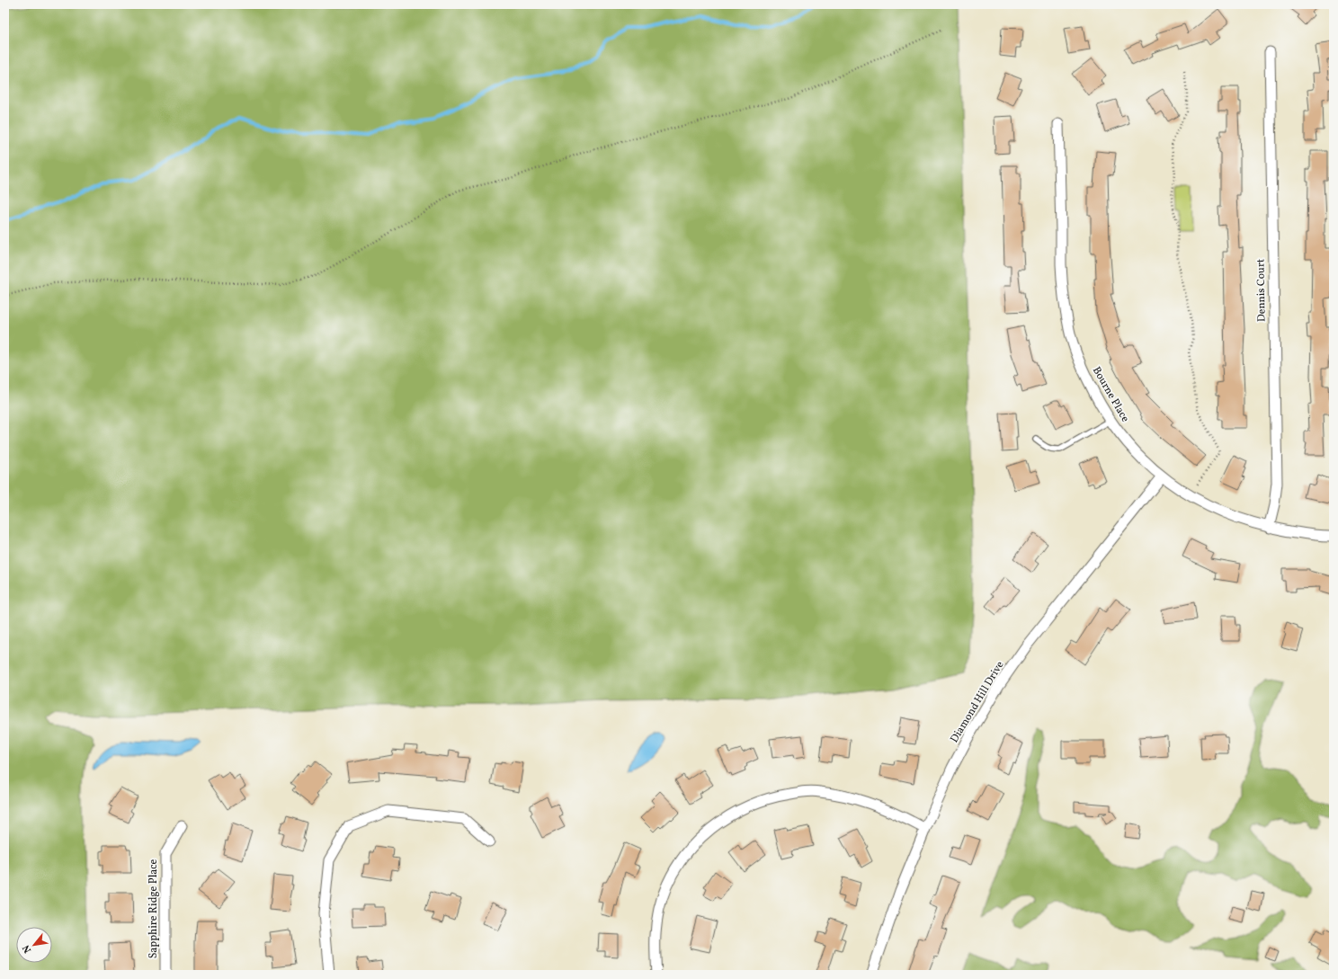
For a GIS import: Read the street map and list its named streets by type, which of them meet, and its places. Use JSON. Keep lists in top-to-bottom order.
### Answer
{
  "streets": {
    "street": [
      "Dennis Court",
      "Bourne Place",
      "Diamond Hill Drive",
      "Sapphire Ridge Place"
    ]
  },
  "crossings": [
    ["Dennis Court", "Bourne Place"],
    ["Bourne Place", "Diamond Hill Drive"]
  ],
  "north": "bottom left"
}
